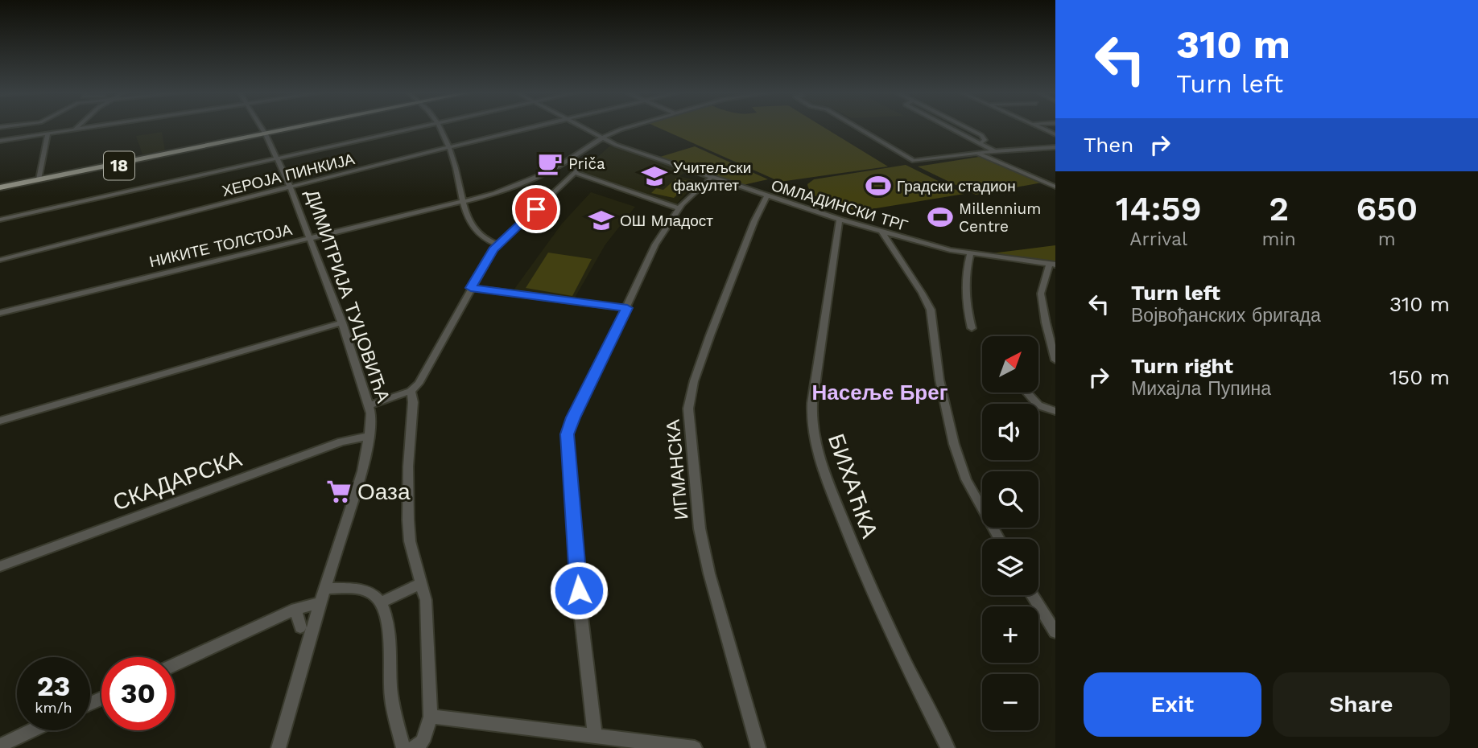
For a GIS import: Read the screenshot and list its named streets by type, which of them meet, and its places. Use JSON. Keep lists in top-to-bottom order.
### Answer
{
  "streets": {
    "main road": ["18"],
    "street": [
      "ХЕРОЈА ПИНКИЈА",
      "ОМЛАДИНСКИ ТРГ",
      "НИКИТЕ ТОЛСТОЈА",
      "ДИМИТРИЈА ТУЦОВИЋА",
      "ИГМАНСКА",
      "СКАДАРСКА",
      "БИХАЋКА"
    ]
  },
  "crossings": [
    ["18", "ДИМИТРИЈА ТУЦОВИЋА"],
    ["ХЕРОЈА ПИНКИЈА", "ДИМИТРИЈА ТУЦОВИЋА"],
    ["ОМЛАДИНСКИ ТРГ", "НИКИТЕ ТОЛСТОЈА"],
    ["ОМЛАДИНСКИ ТРГ", "ИГМАНСКА"],
    ["ОМЛАДИНСКИ ТРГ", "БИХАЋКА"],
    ["НИКИТЕ ТОЛСТОЈА", "ДИМИТРИЈА ТУЦОВИЋА"],
    ["ДИМИТРИЈА ТУЦОВИЋА", "СКАДАРСКА"]
  ],
  "districts": ["Насеље Брег"],
  "places": {
    "cafe": ["Priča"],
    "school or university": ["Учитељски факултет", "ОШ Младост"],
    "sports": ["Градски стадион", "Millennium Centre"],
    "supermarket": ["Оаза"]
  },
  "north": "top right",
  "page": {
    "turn": ["310 m", "Turn left"],
    "then": "Then",
    "eta": [
      "14:59",
      "Arrival",
      "2",
      "min",
      "650",
      "m"
    ],
    "list": [
      {
        "name": "Turn left",
        "note": "Војвођанских бригада",
        "value": "310 m"
      },
      {
        "name": "Turn right",
        "note": "Михајла Пупина",
        "value": "150 m"
      }
    ],
    "map_buttons": ["+", "−"],
    "speed": "23 km/h",
    "limit": "30",
    "buttons": ["Exit", "Share"]
  }
}
